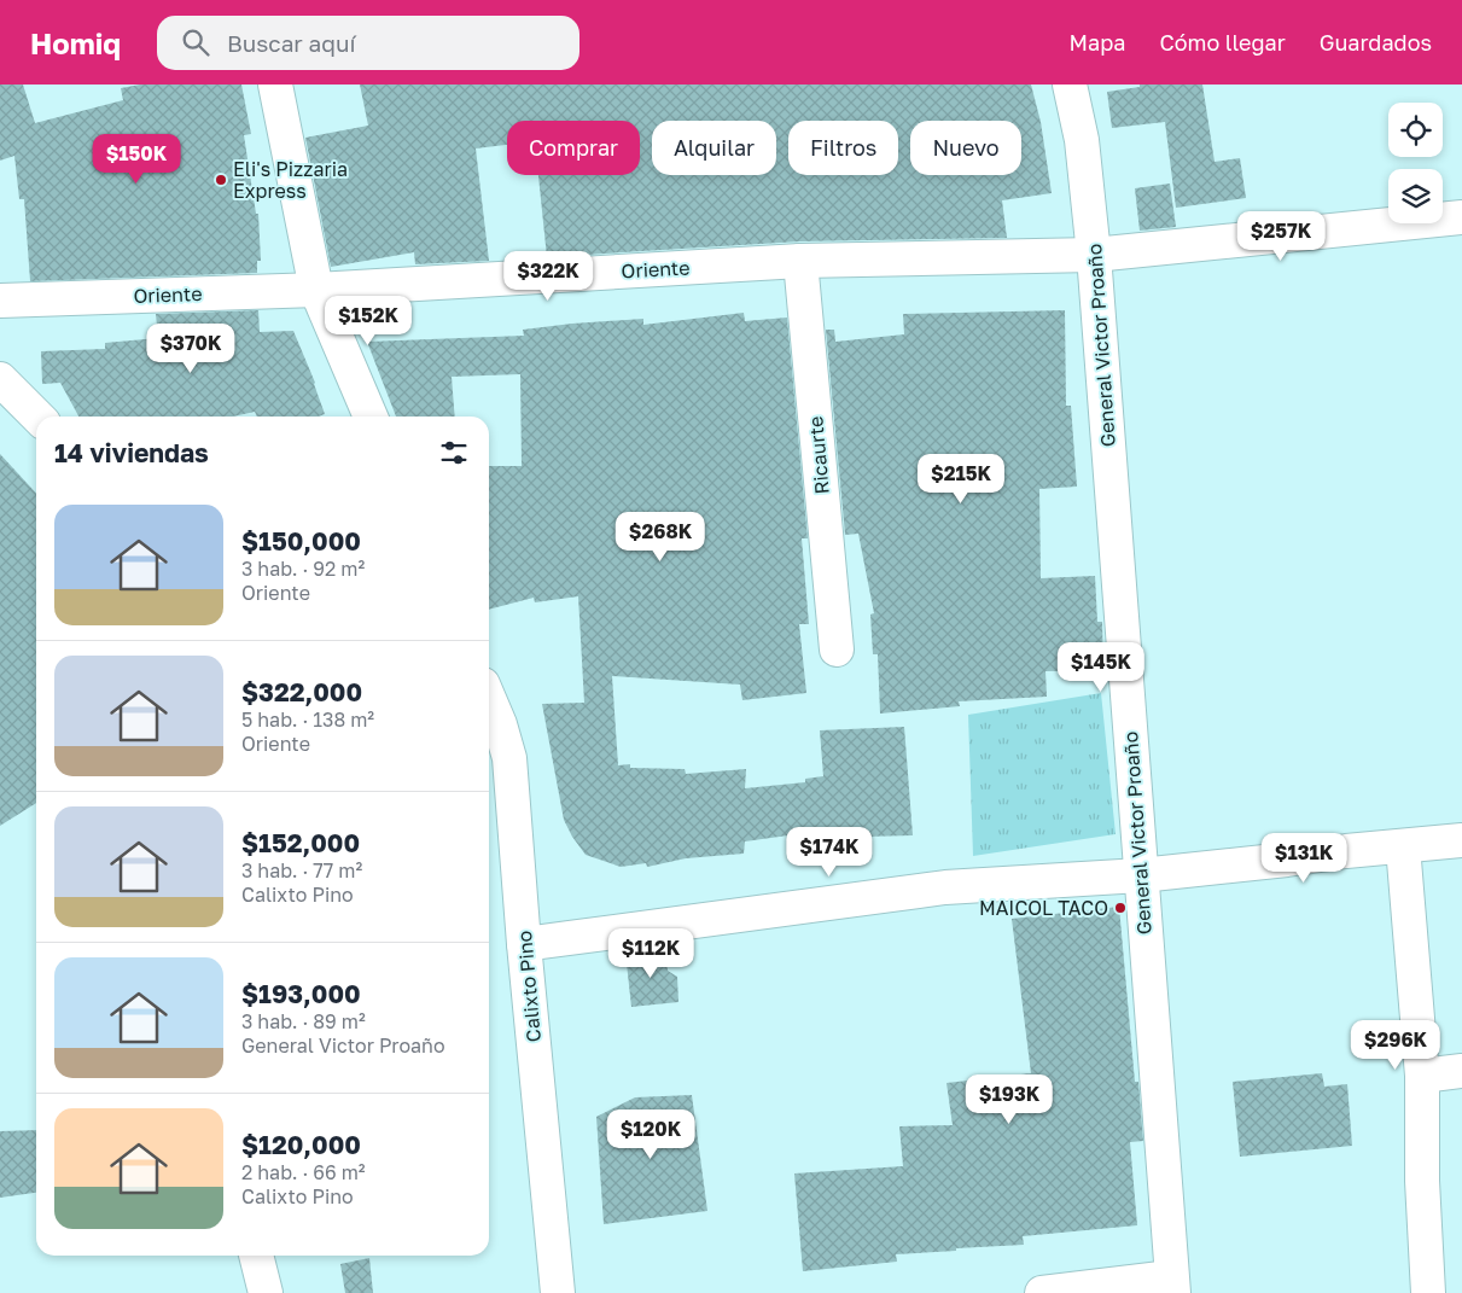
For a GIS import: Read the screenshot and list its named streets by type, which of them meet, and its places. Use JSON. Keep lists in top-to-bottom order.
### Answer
{
  "streets": {
    "street": [
      "Oriente",
      "General Victor Proaño",
      "Ricaurte",
      "Calixto Pino"
    ]
  },
  "crossings": [
    ["Oriente", "General Victor Proaño"],
    ["Oriente", "Ricaurte"]
  ],
  "places": ["Eli's Pizzaria Express", "MAICOL TACO"],
  "page": {
    "header": "Homiq",
    "search": "Buscar aquí",
    "nav": ["Mapa", "Cómo llegar", "Guardados"],
    "chip": [
      "Comprar",
      "Alquilar",
      "Filtros",
      "Nuevo"
    ],
    "price": [
      "$150K",
      "$257K",
      "$322K",
      "$152K",
      "$370K",
      "$215K",
      "$268K",
      "$145K",
      "$174K",
      "$131K",
      "$112K",
      "$296K",
      "$193K",
      "$120K"
    ],
    "heading": "14 viviendas",
    "list": [
      {
        "name": "$150,000",
        "note": "3 hab. · 92 m² · Oriente"
      },
      {
        "name": "$322,000",
        "note": "5 hab. · 138 m² · Oriente"
      },
      {
        "name": "$152,000",
        "note": "3 hab. · 77 m² · Calixto Pino"
      },
      {
        "name": "$193,000",
        "note": "3 hab. · 89 m² · General Victor Proaño"
      },
      {
        "name": "$120,000",
        "note": "2 hab. · 66 m² · Calixto Pino"
      }
    ]
  }
}
